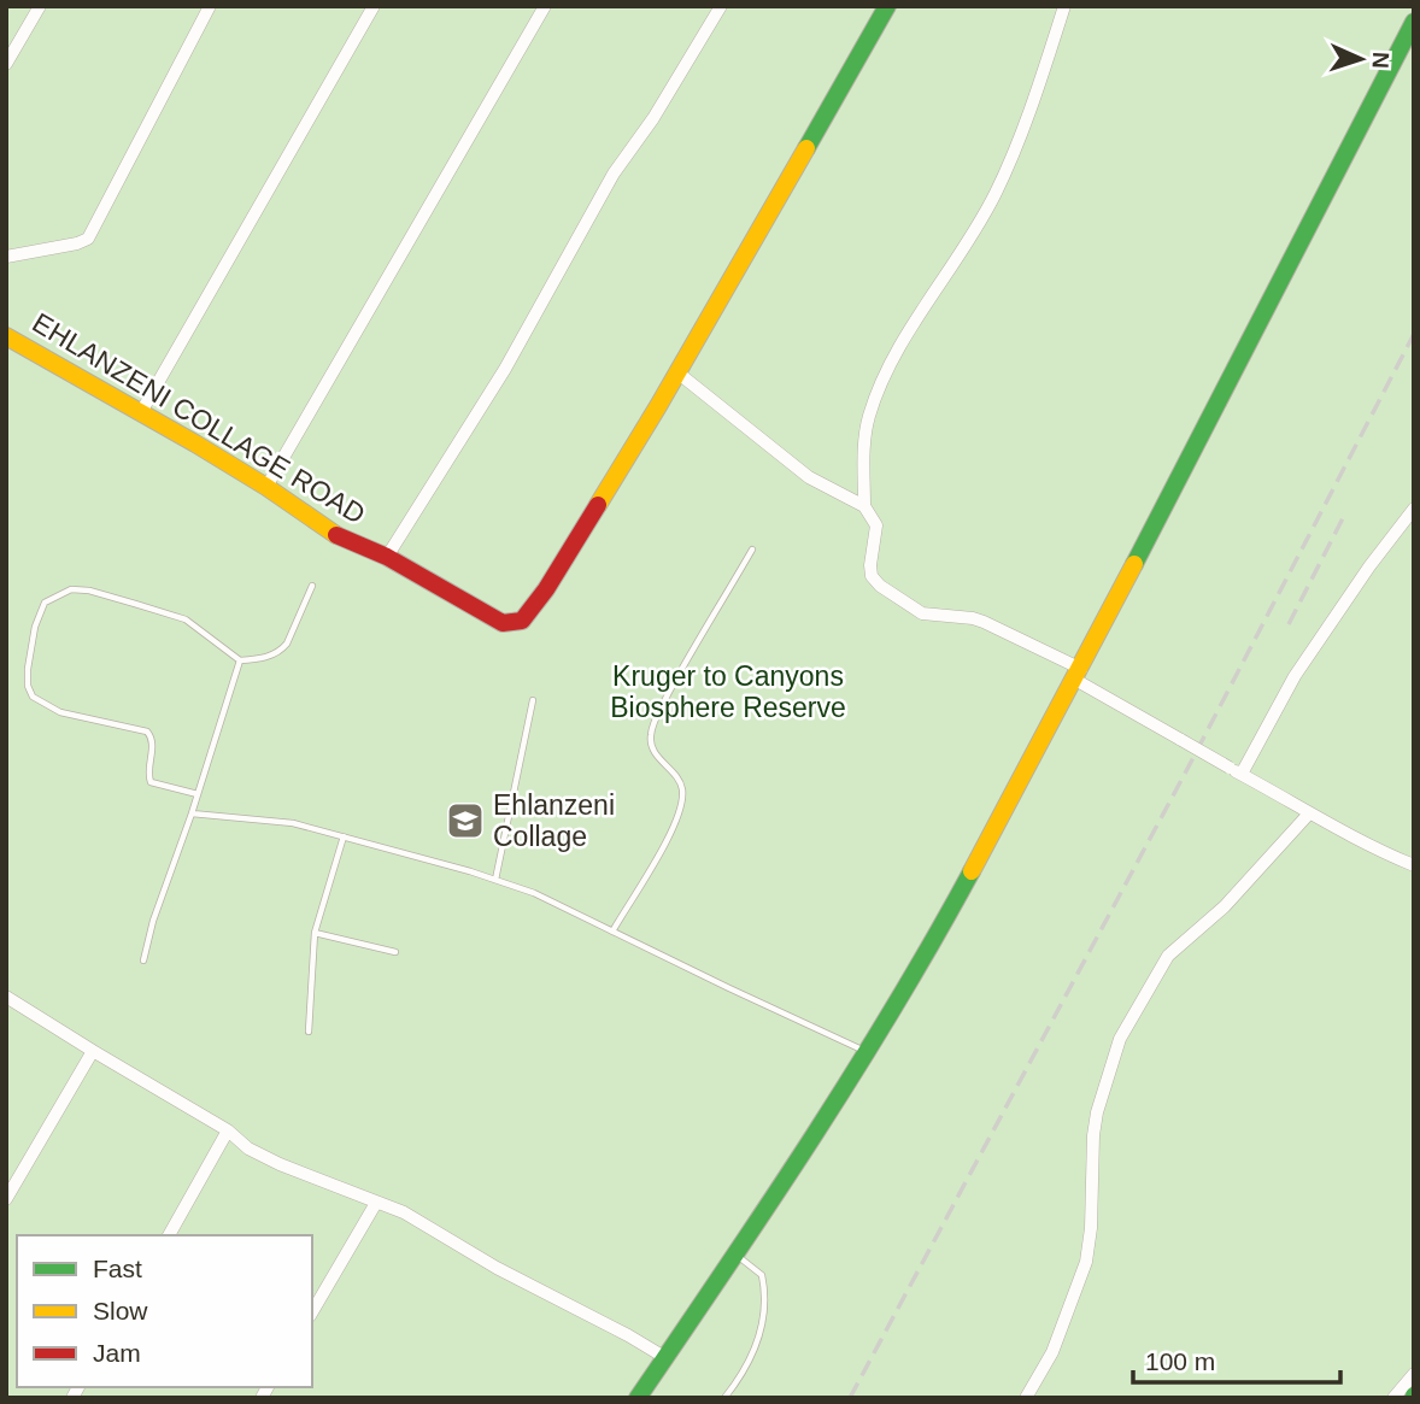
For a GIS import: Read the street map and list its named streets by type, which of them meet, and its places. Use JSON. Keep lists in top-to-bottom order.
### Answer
{
  "streets": {
    "street": ["EHLANZENI COLLAGE ROAD"]
  },
  "parks": ["Kruger to Canyons Biosphere Reserve"],
  "places": {
    "school or university": ["Ehlanzeni Collage"]
  },
  "legend": ["Fast", "Slow", "Jam"],
  "scale_bar": "100 m",
  "north": "right"
}
